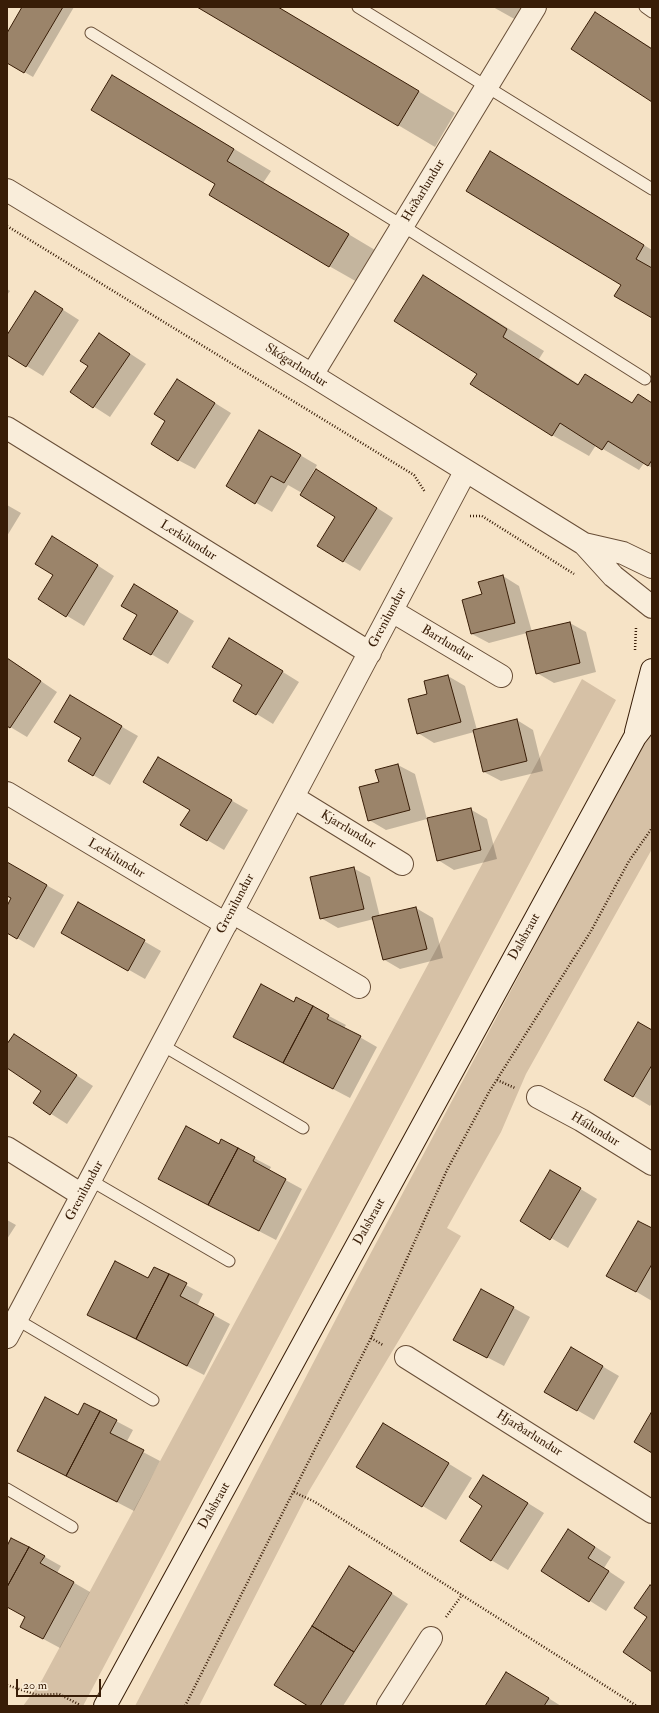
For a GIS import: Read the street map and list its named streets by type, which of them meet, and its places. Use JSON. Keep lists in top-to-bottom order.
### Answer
{
  "streets": {
    "street": [
      "Heiðarlundur",
      "Skógarlundur",
      "Lerkilundur",
      "Grenilundur",
      "Barrlundur",
      "Kjarrlundur",
      "Dalsbraut",
      "Háilundur",
      "Hjarðarlundur"
    ]
  },
  "crossings": [
    ["Heiðarlundur", "Skógarlundur"],
    ["Skógarlundur", "Grenilundur"],
    ["Lerkilundur", "Grenilundur"],
    ["Grenilundur", "Barrlundur"],
    ["Grenilundur", "Kjarrlundur"]
  ],
  "scale_bar": "20 m"
}
